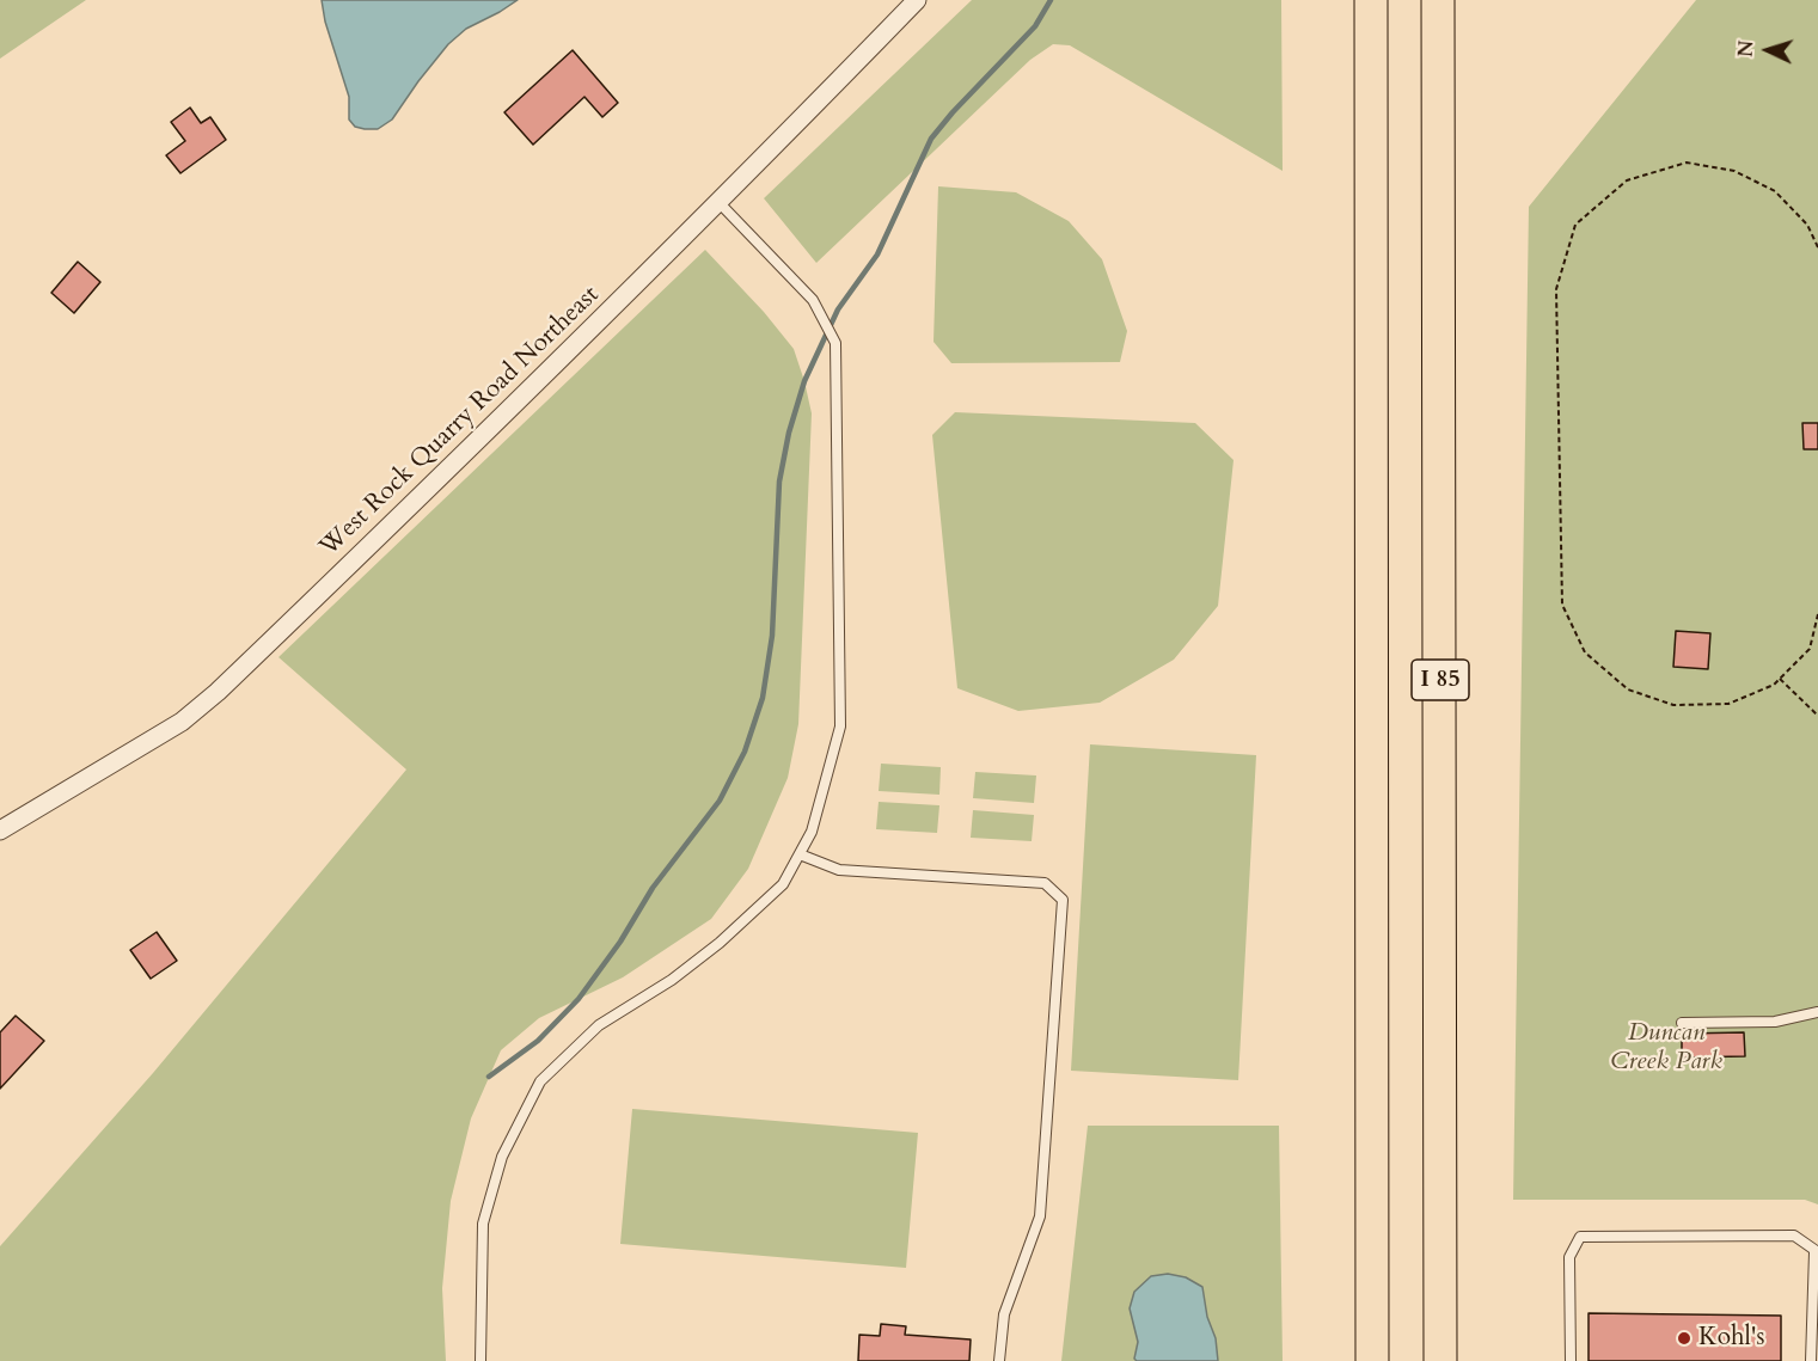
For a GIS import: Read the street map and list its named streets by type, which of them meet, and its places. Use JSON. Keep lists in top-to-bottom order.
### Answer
{
  "streets": {
    "highway": ["I 85"],
    "street": ["West Rock Quarry Road Northeast"]
  },
  "parks": ["Duncan Creek Park"],
  "places": ["Kohl's"],
  "north": "left"
}
